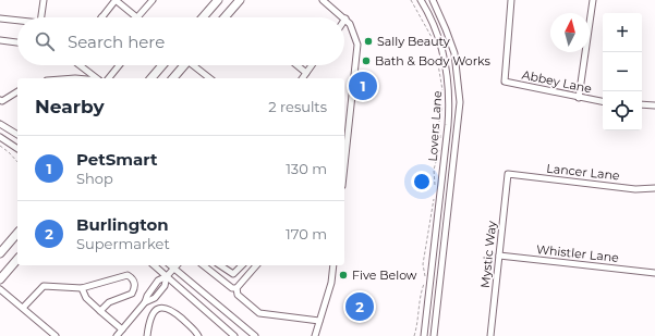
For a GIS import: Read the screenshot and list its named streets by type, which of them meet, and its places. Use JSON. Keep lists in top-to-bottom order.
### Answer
{
  "streets": {
    "street": [
      "Abbey Lane",
      "Lovers Lane",
      "Lancer Lane",
      "Whistler Lane",
      "Mystic Way"
    ]
  },
  "crossings": [
    ["Lancer Lane", "Mystic Way"],
    ["Whistler Lane", "Mystic Way"]
  ],
  "places": ["Sally Beauty", "Bath & Body Works", "Five Below"],
  "north": "top",
  "page": {
    "map_buttons": ["+", "−"],
    "search": "Search here",
    "pins": ["1", "2"],
    "heading": ["Nearby", "2 results"],
    "list": [
      {
        "mark": "1",
        "name": "PetSmart",
        "note": "Shop",
        "value": "130 m"
      },
      {
        "mark": "2",
        "name": "Burlington",
        "note": "Supermarket",
        "value": "170 m"
      }
    ]
  }
}
